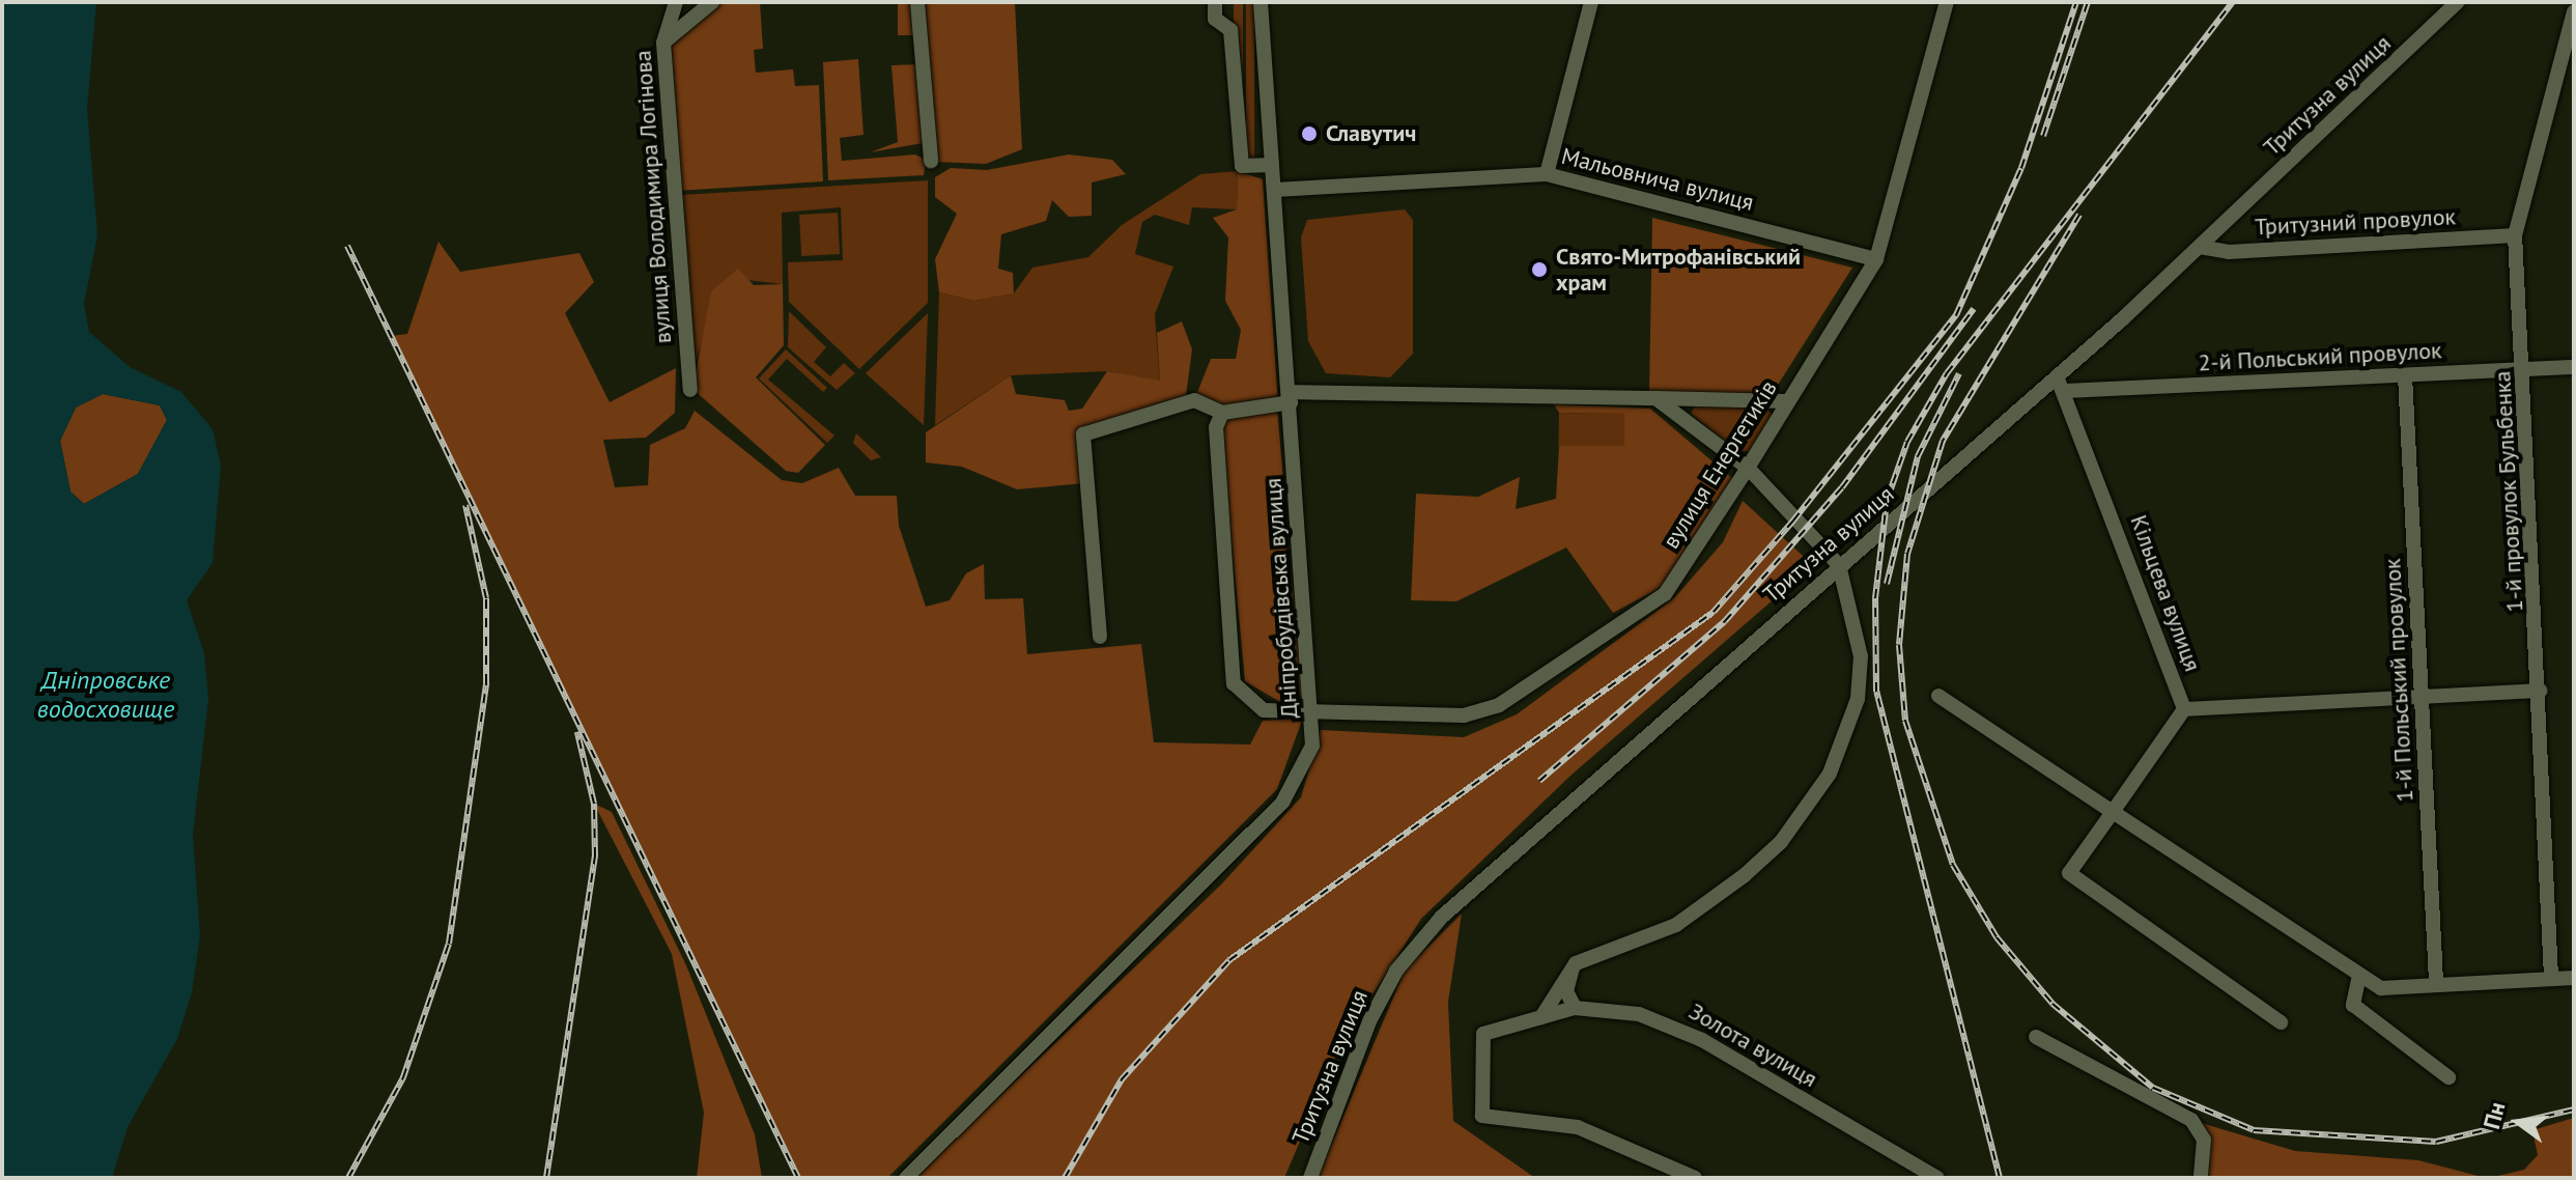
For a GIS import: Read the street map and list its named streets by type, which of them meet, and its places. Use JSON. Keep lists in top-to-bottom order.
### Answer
{
  "streets": {
    "street": [
      "Тритузна вулиця",
      "Мальовнича вулиця",
      "вулиця Володимира Логінова",
      "Тритузний провулок",
      "2-й Польський провулок",
      "вулиця Енергетиків",
      "1-й провулок Бульбенка",
      "Кільцева вулиця",
      "Дніпробудівська вулиця",
      "1-й Польський провулок",
      "Золота вулиця"
    ]
  },
  "crossings": [
    ["Тритузна вулиця", "Тритузний провулок"],
    ["Тритузна вулиця", "Кільцева вулиця"],
    ["Мальовнича вулиця", "вулиця Енергетиків"],
    ["Мальовнича вулиця", "Дніпробудівська вулиця"],
    ["Тритузний провулок", "1-й провулок Бульбенка"],
    ["2-й Польський провулок", "1-й провулок Бульбенка"],
    ["2-й Польський провулок", "Кільцева вулиця"],
    ["2-й Польський провулок", "1-й Польський провулок"],
    ["вулиця Енергетиків", "Дніпробудівська вулиця"]
  ],
  "water": ["Дніпровське водосховище"],
  "places": ["Славутич", "Свято-Митрофанівський храм"],
  "north": "left"
}
